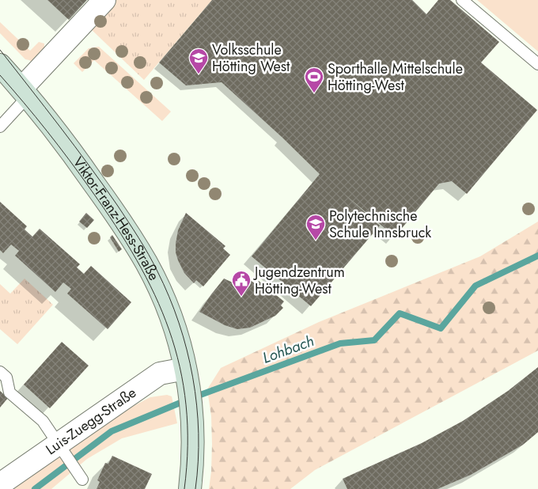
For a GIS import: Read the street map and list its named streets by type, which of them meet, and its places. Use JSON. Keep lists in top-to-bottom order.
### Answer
{
  "streets": {
    "street": ["Viktor-Franz-Hess-Straße", "Luis-Zuegg-Straße"]
  },
  "crossings": [
    ["Viktor-Franz-Hess-Straße", "Luis-Zuegg-Straße"]
  ],
  "water": ["Lohbach"],
  "places": {
    "school or university": ["Volksschule Hötting West", "Polytechnische Schule Innsbruck"],
    "sports": ["Sporthalle Mittelschule Hötting-West"],
    "public building": ["Jugendzentrum Hötting-West"]
  }
}
